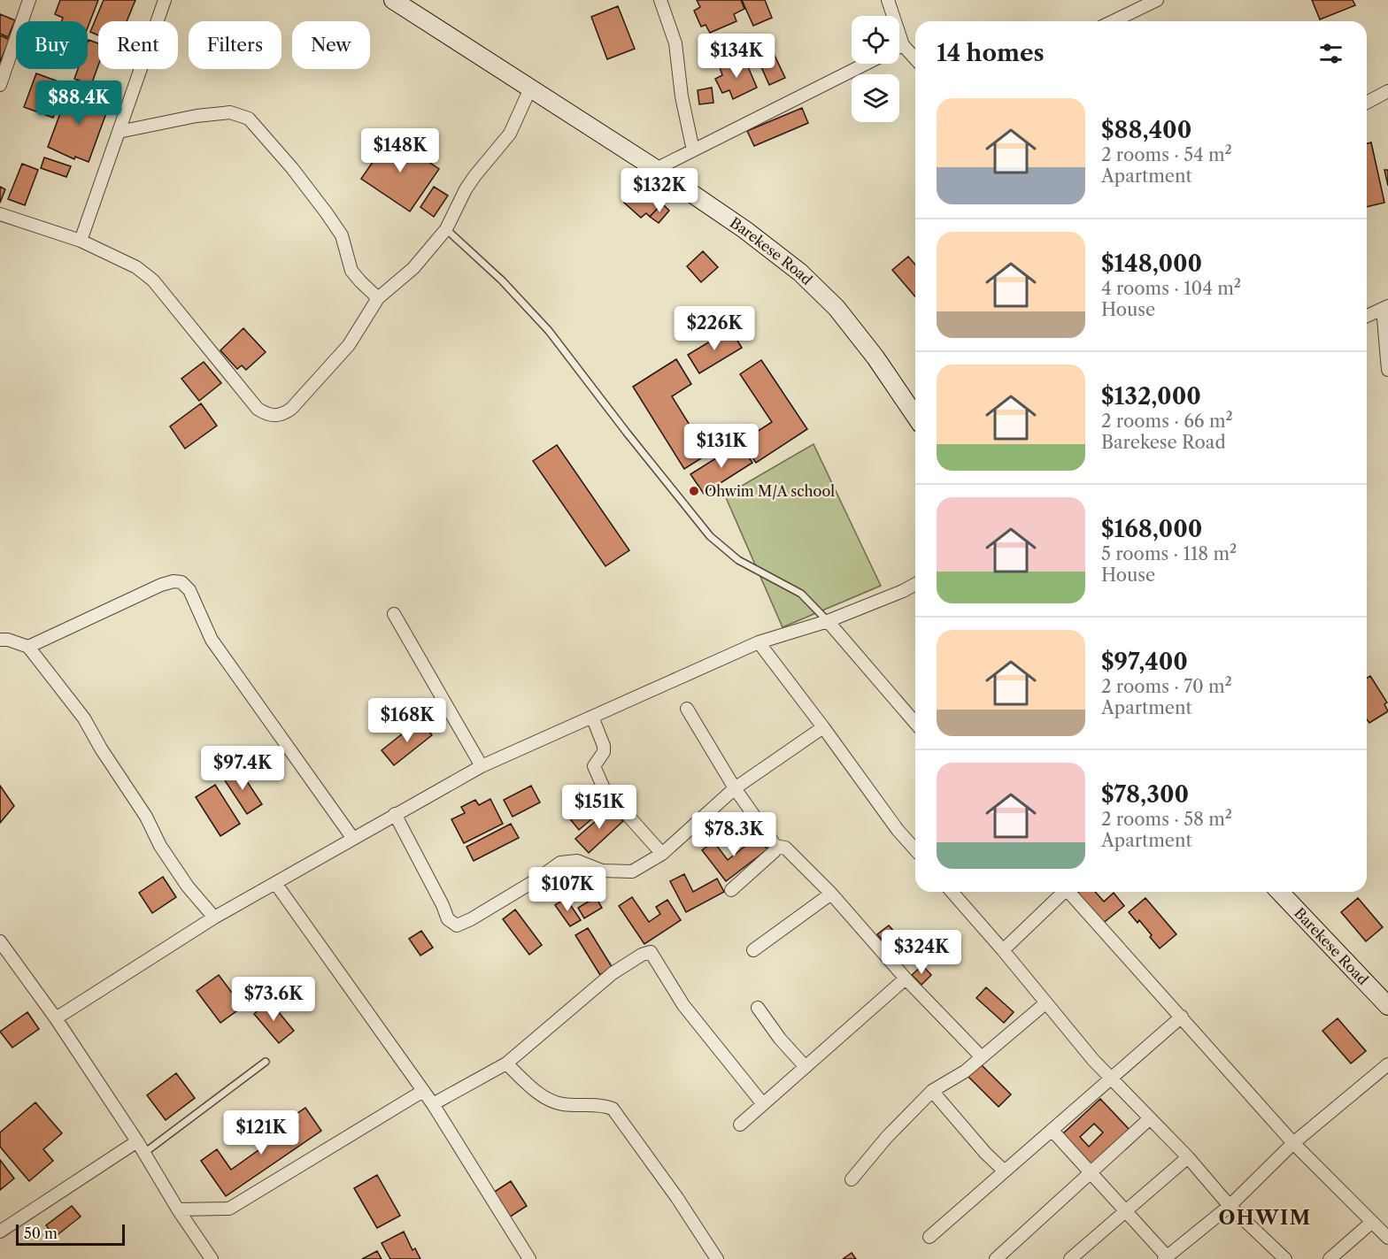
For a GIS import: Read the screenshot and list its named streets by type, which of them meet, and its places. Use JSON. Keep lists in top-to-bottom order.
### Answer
{
  "streets": {
    "main road": ["Barekese Road"]
  },
  "districts": ["OHWIM"],
  "places": ["Ohwim M/A school"],
  "scale_bar": "50 m",
  "page": {
    "chip": [
      "Buy",
      "Rent",
      "Filters",
      "New"
    ],
    "heading": "14 homes",
    "price": [
      "$134K",
      "$88.4K",
      "$148K",
      "$132K",
      "$226K",
      "$131K",
      "$168K",
      "$97.4K",
      "$151K",
      "$78.3K",
      "$107K",
      "$324K",
      "$73.6K",
      "$121K"
    ],
    "list": [
      {
        "name": "$88,400",
        "note": "2 rooms · 54 m² · Apartment"
      },
      {
        "name": "$148,000",
        "note": "4 rooms · 104 m² · House"
      },
      {
        "name": "$132,000",
        "note": "2 rooms · 66 m² · Barekese Road"
      },
      {
        "name": "$168,000",
        "note": "5 rooms · 118 m² · House"
      },
      {
        "name": "$97,400",
        "note": "2 rooms · 70 m² · Apartment"
      },
      {
        "name": "$78,300",
        "note": "2 rooms · 58 m² · Apartment"
      }
    ],
    "scale": "50 m"
  }
}
